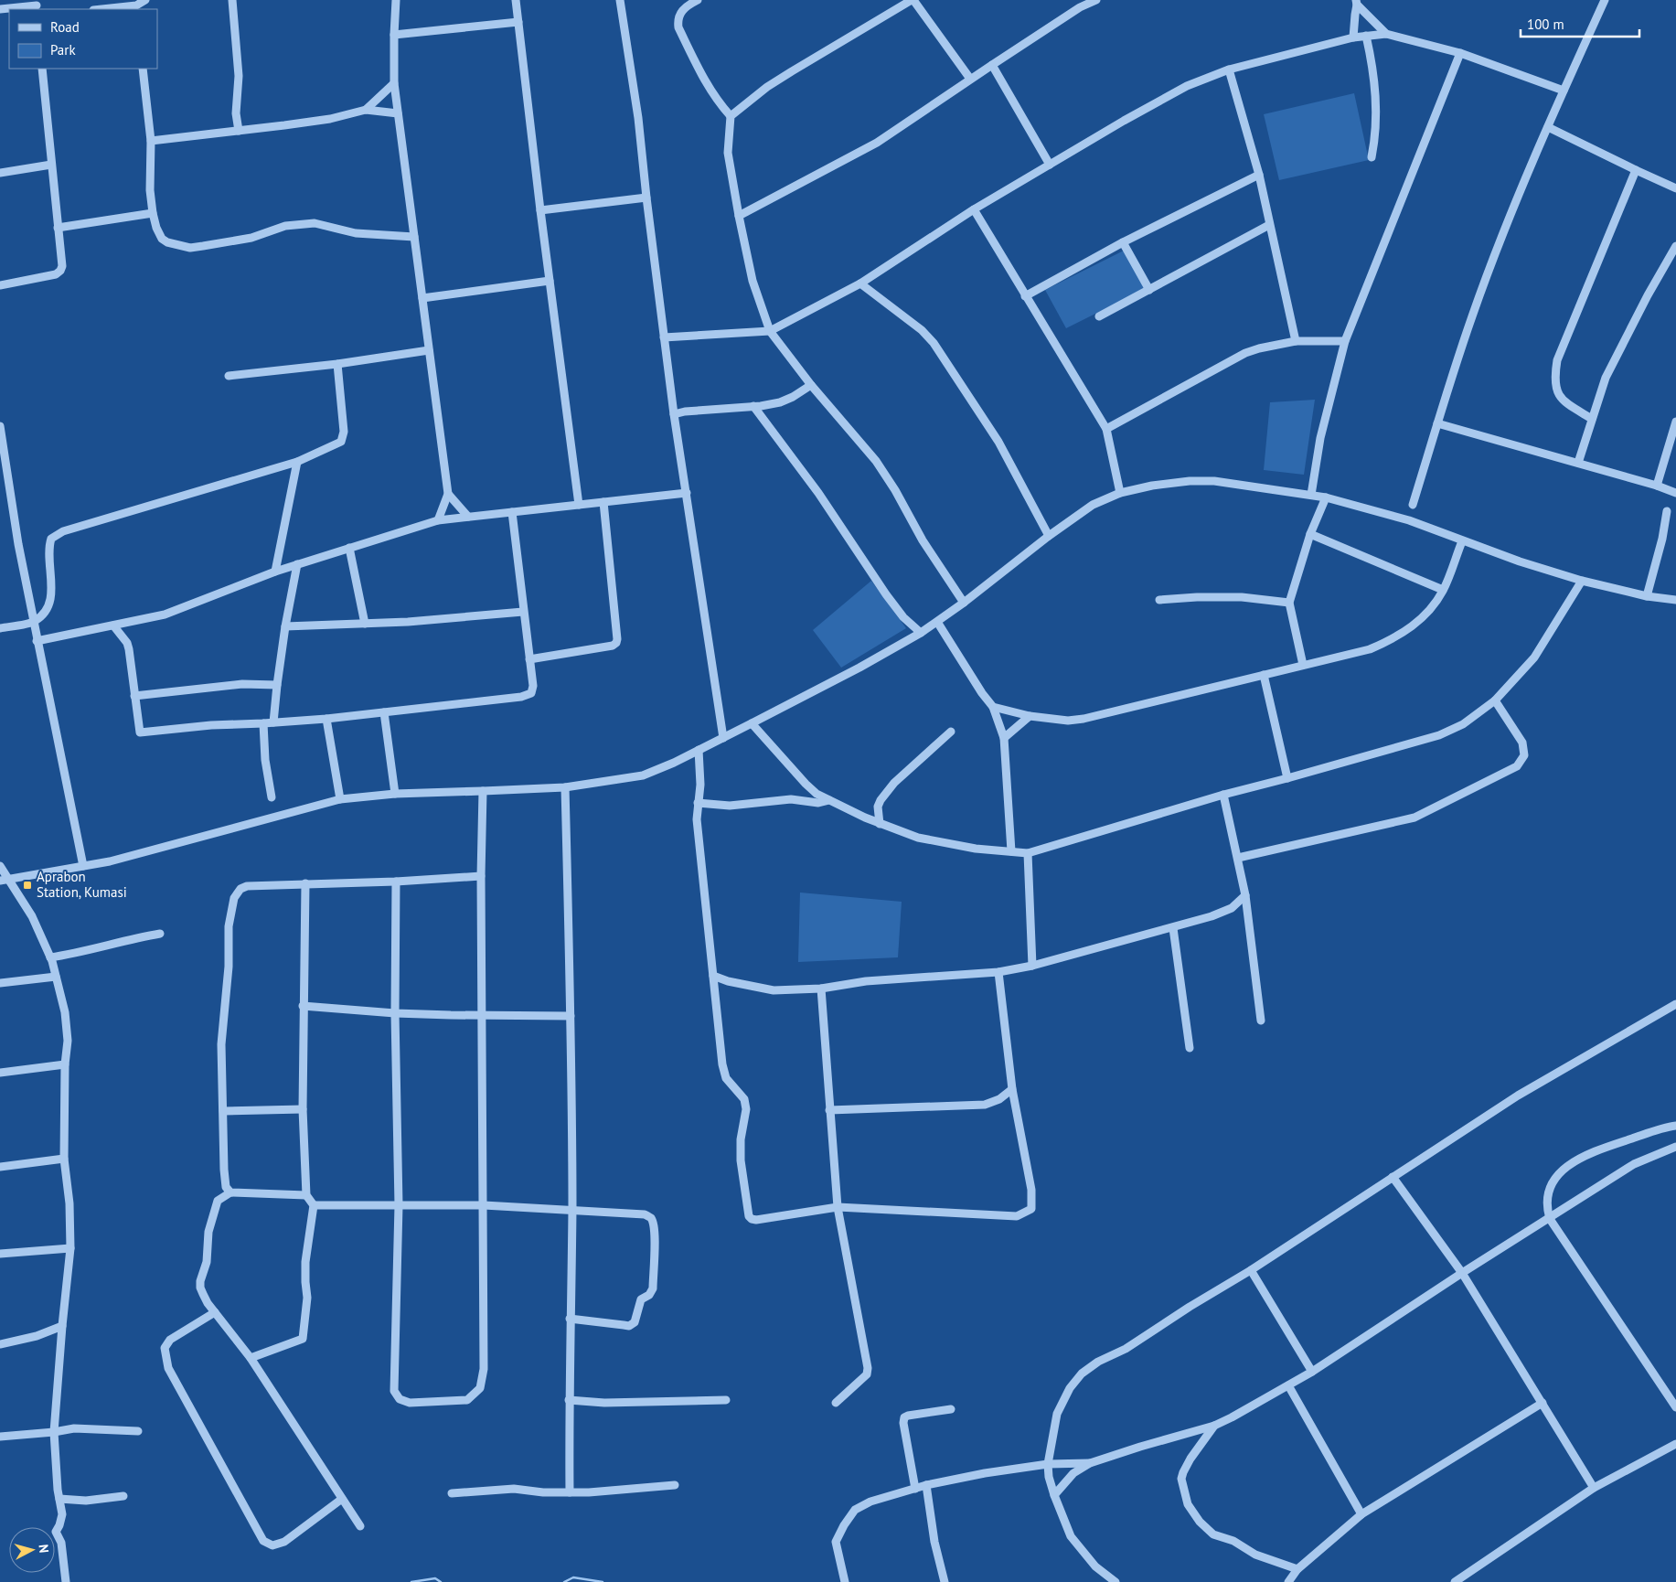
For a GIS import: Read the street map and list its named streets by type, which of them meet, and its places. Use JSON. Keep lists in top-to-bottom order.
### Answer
{
  "places": {
    "transit": ["Aprabon Station, Kumasi"]
  },
  "legend": ["Road", "Park"],
  "scale_bar": "100 m",
  "north": "right"
}
